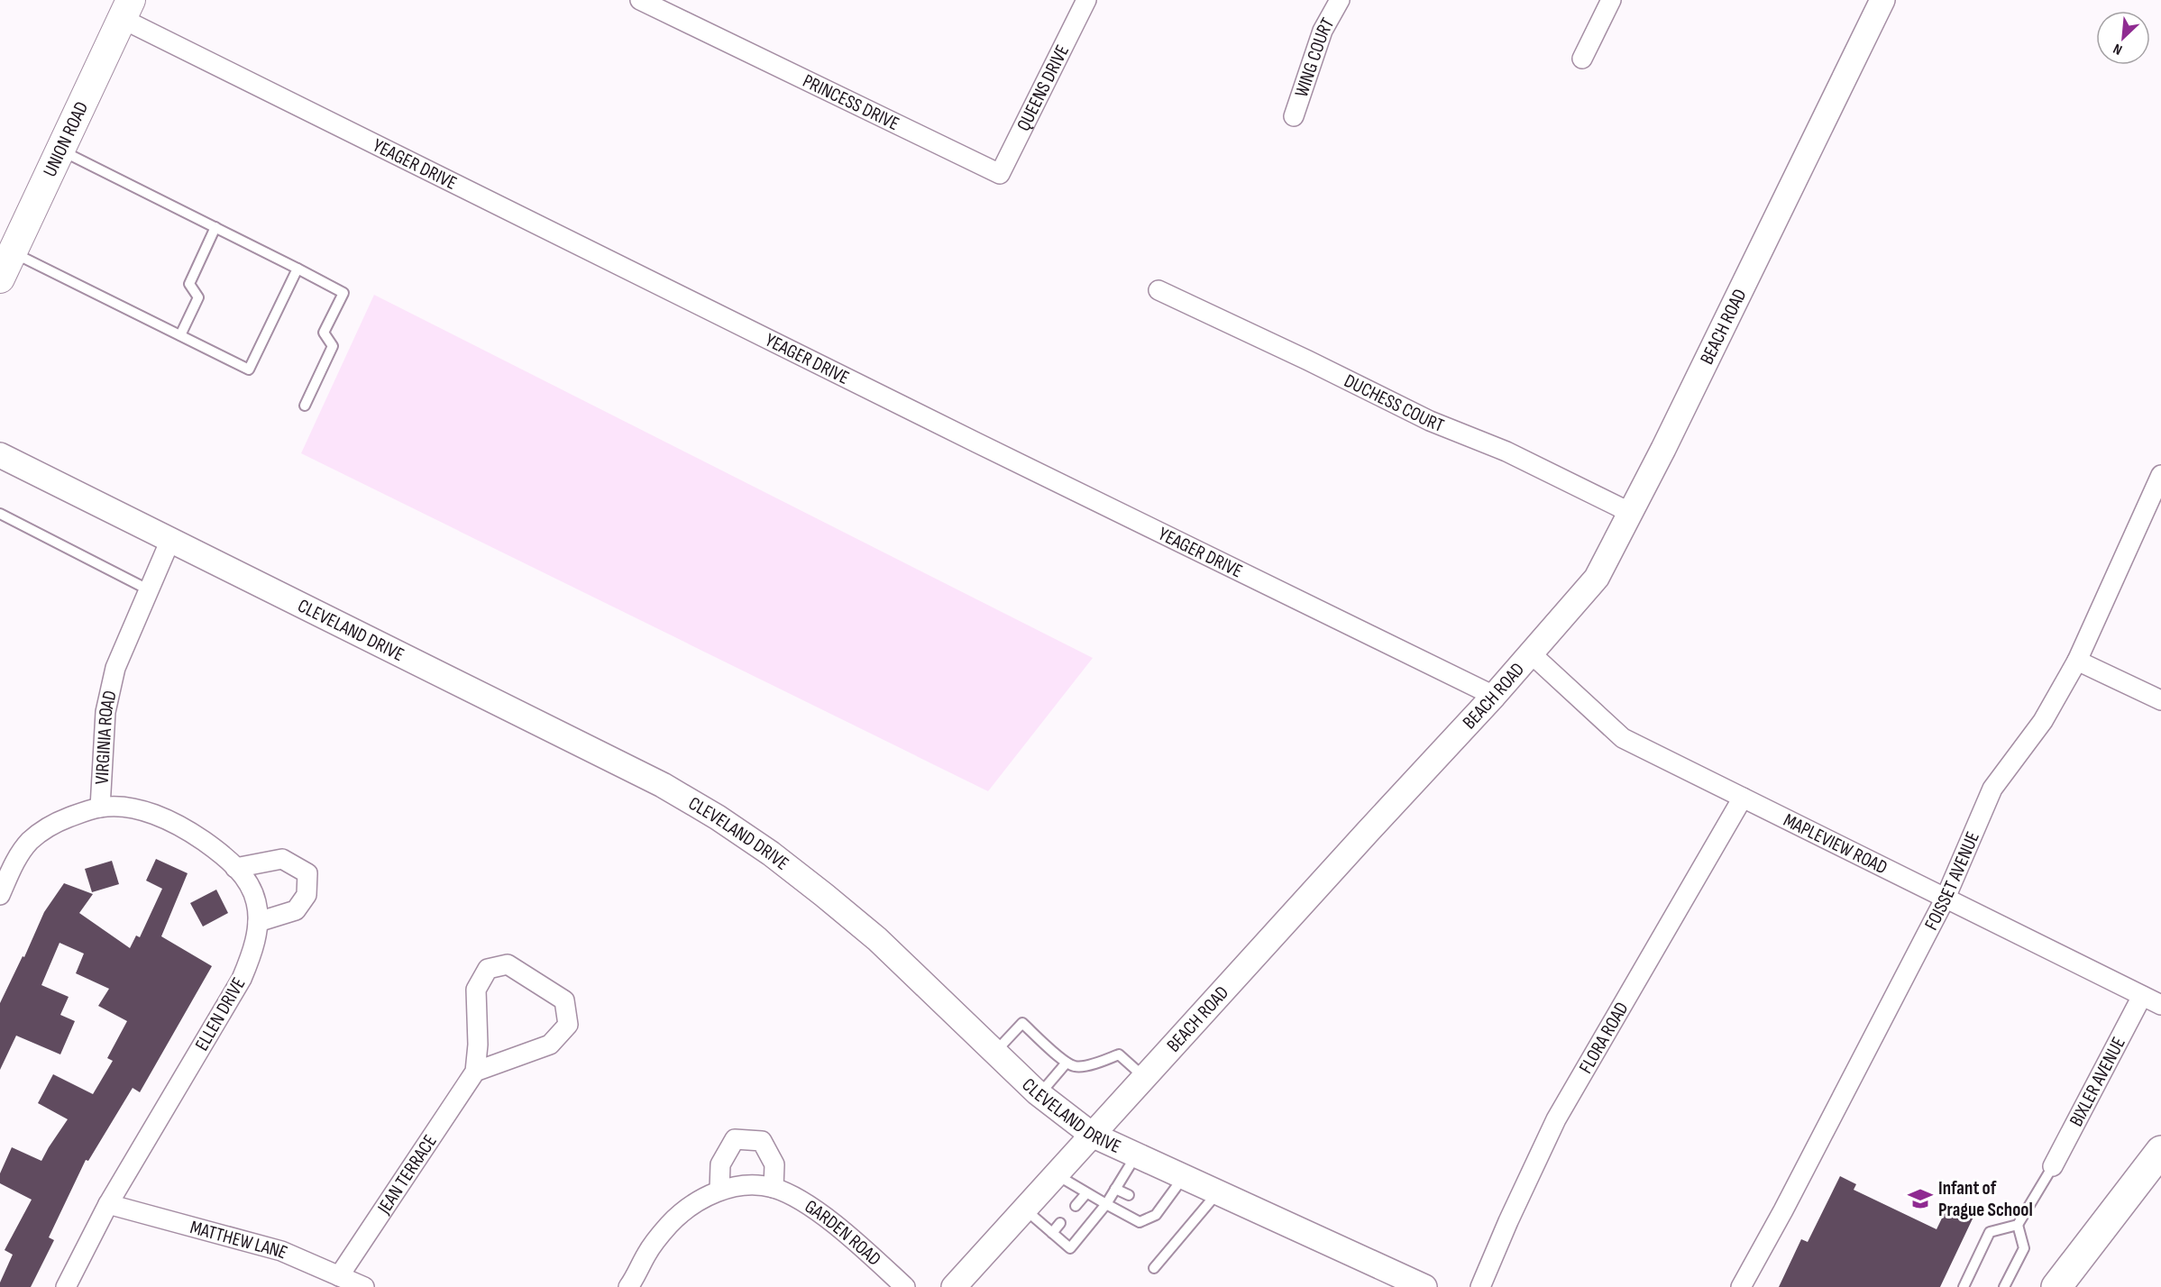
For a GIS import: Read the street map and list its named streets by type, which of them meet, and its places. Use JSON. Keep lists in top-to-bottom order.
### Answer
{
  "streets": {
    "main road": ["UNION ROAD"],
    "street": [
      "WING COURT",
      "QUEENS DRIVE",
      "PRINCESS DRIVE",
      "YEAGER DRIVE",
      "BEACH ROAD",
      "DUCHESS COURT",
      "CLEVELAND DRIVE",
      "VIRGINIA ROAD",
      "MAPLEVIEW ROAD",
      "FOISSET AVENUE",
      "ELLEN DRIVE",
      "FLORA ROAD",
      "BIXLER AVENUE",
      "JEAN TERRACE",
      "GARDEN ROAD",
      "MATTHEW LANE"
    ]
  },
  "crossings": [
    ["QUEENS DRIVE", "PRINCESS DRIVE"],
    ["UNION ROAD", "YEAGER DRIVE"],
    ["YEAGER DRIVE", "BEACH ROAD"],
    ["BEACH ROAD", "DUCHESS COURT"],
    ["BEACH ROAD", "CLEVELAND DRIVE"],
    ["BEACH ROAD", "MAPLEVIEW ROAD"],
    ["CLEVELAND DRIVE", "VIRGINIA ROAD"],
    ["VIRGINIA ROAD", "ELLEN DRIVE"],
    ["MAPLEVIEW ROAD", "FOISSET AVENUE"],
    ["MAPLEVIEW ROAD", "FLORA ROAD"],
    ["MAPLEVIEW ROAD", "BIXLER AVENUE"],
    ["ELLEN DRIVE", "MATTHEW LANE"],
    ["JEAN TERRACE", "MATTHEW LANE"]
  ],
  "places": {
    "school or university": ["Infant of Prague School"]
  },
  "north": "bottom left"
}
